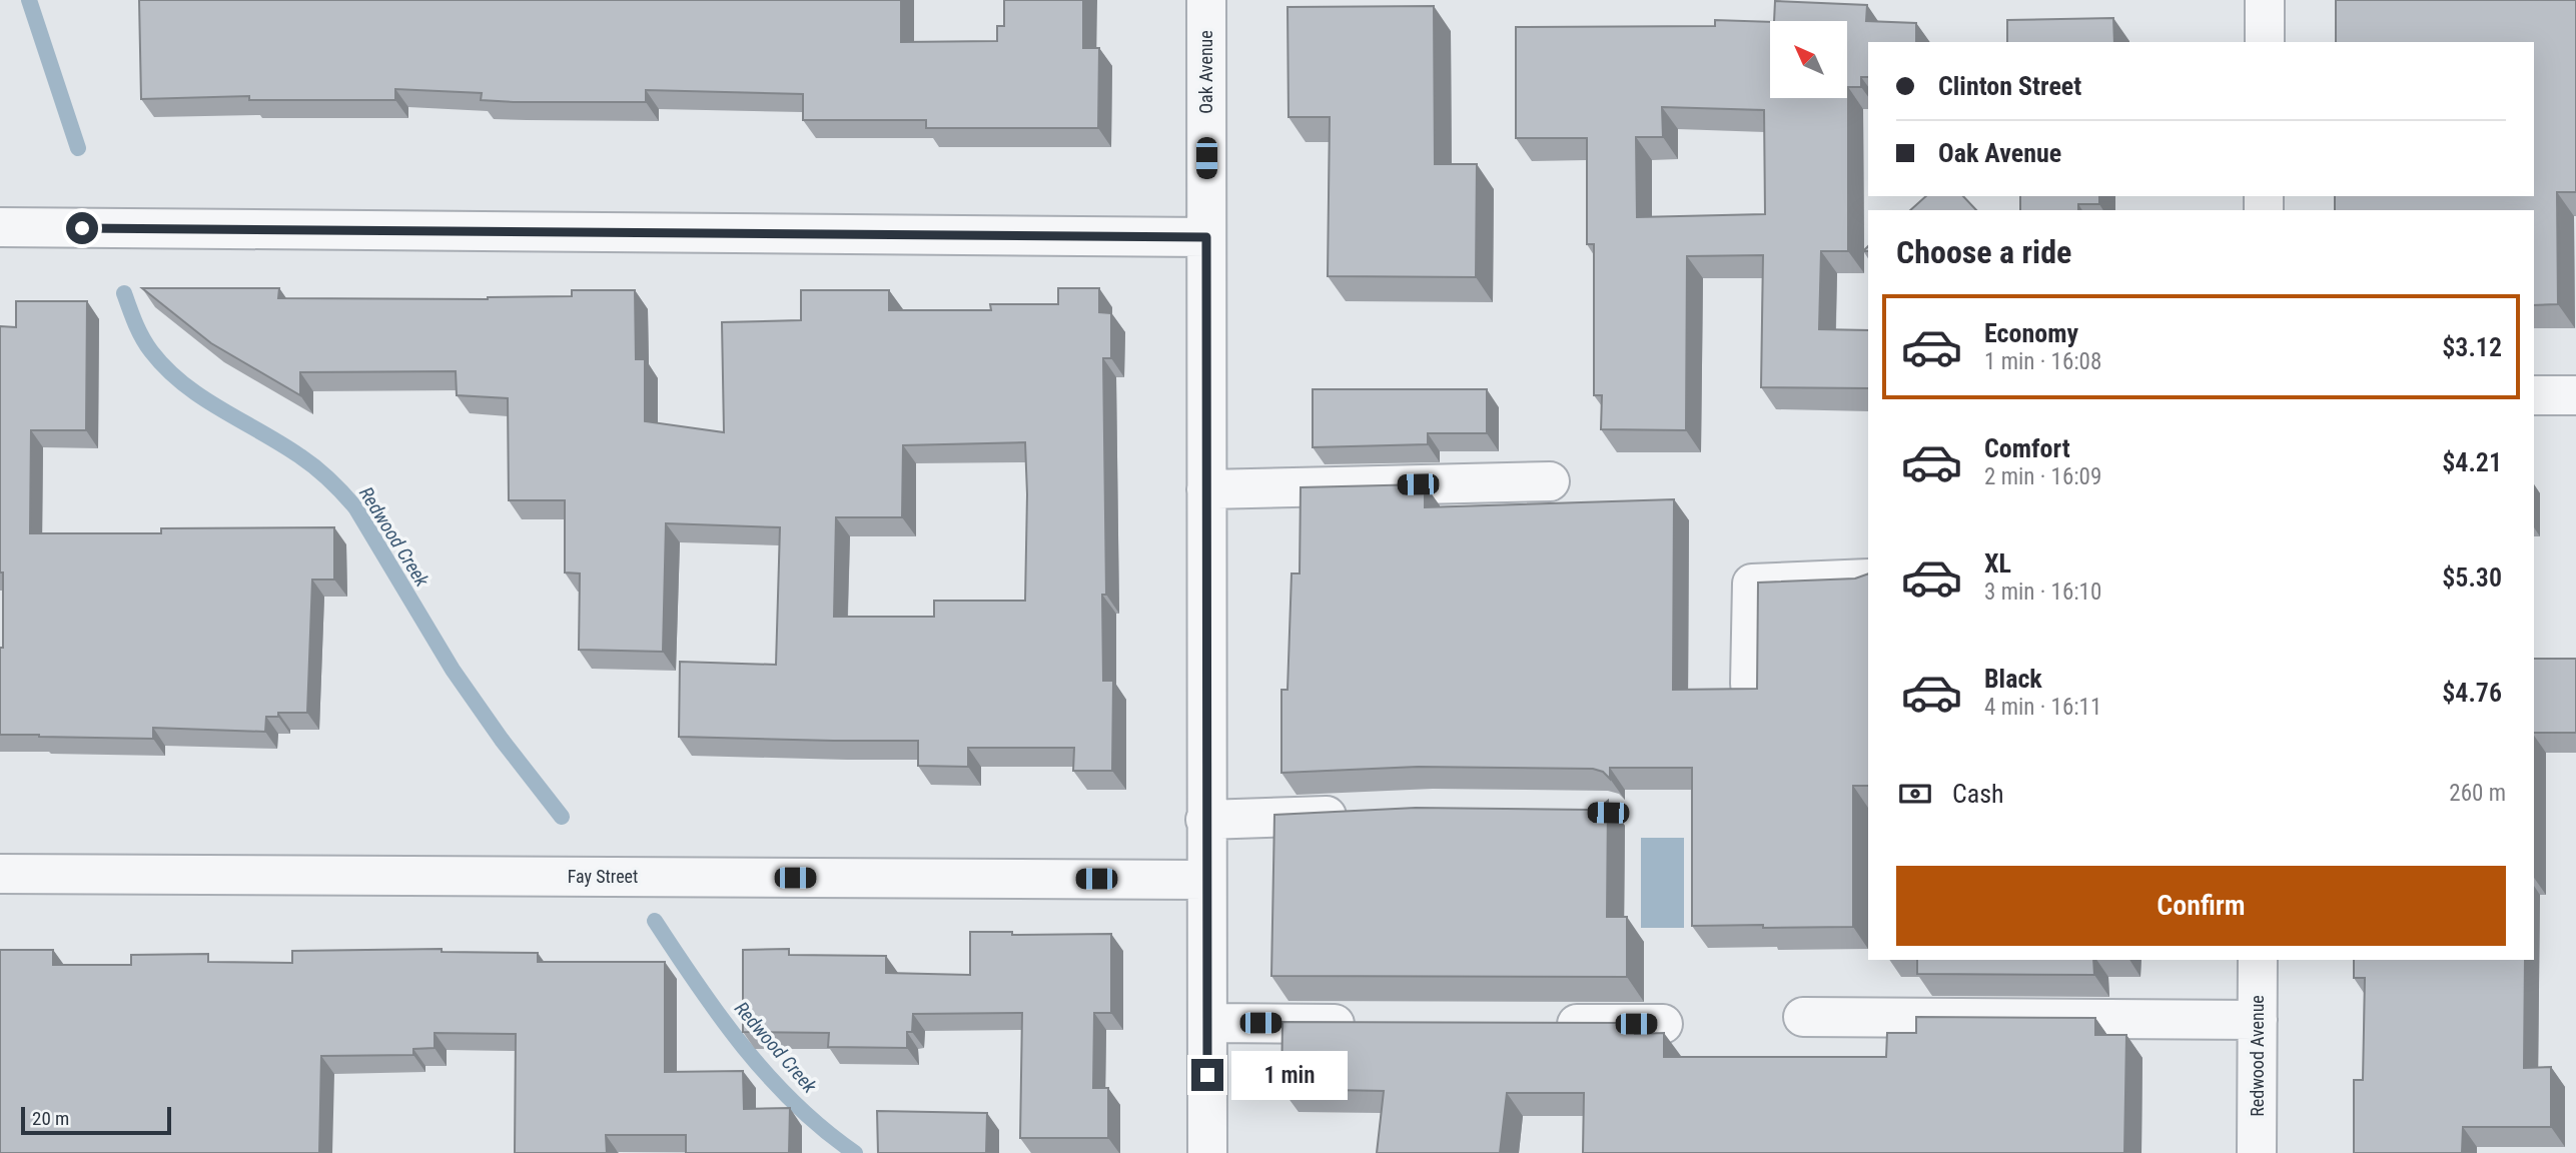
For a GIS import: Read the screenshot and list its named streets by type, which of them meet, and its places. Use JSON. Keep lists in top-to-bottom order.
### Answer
{
  "streets": {
    "street": ["Oak Avenue", "Fay Street", "Redwood Avenue"]
  },
  "crossings": [
    ["Oak Avenue", "Fay Street"]
  ],
  "water": ["Redwood Creek"],
  "scale_bar": "20 m",
  "north": "top left",
  "page": {
    "banner": ["Clinton Street", "Oak Avenue"],
    "heading": "Choose a ride",
    "list": [
      {
        "name": "Economy",
        "note": "1 min · 16:08",
        "value": "$3.12"
      },
      {
        "name": "Comfort",
        "note": "2 min · 16:09",
        "value": "$4.21"
      },
      {
        "name": "XL",
        "note": "3 min · 16:10",
        "value": "$5.30"
      },
      {
        "name": "Black",
        "note": "4 min · 16:11",
        "value": "$4.76"
      }
    ],
    "pay": ["Cash", "260 m"],
    "buttons": "Confirm",
    "bubble": "1 min",
    "scale": "20 m"
  }
}
